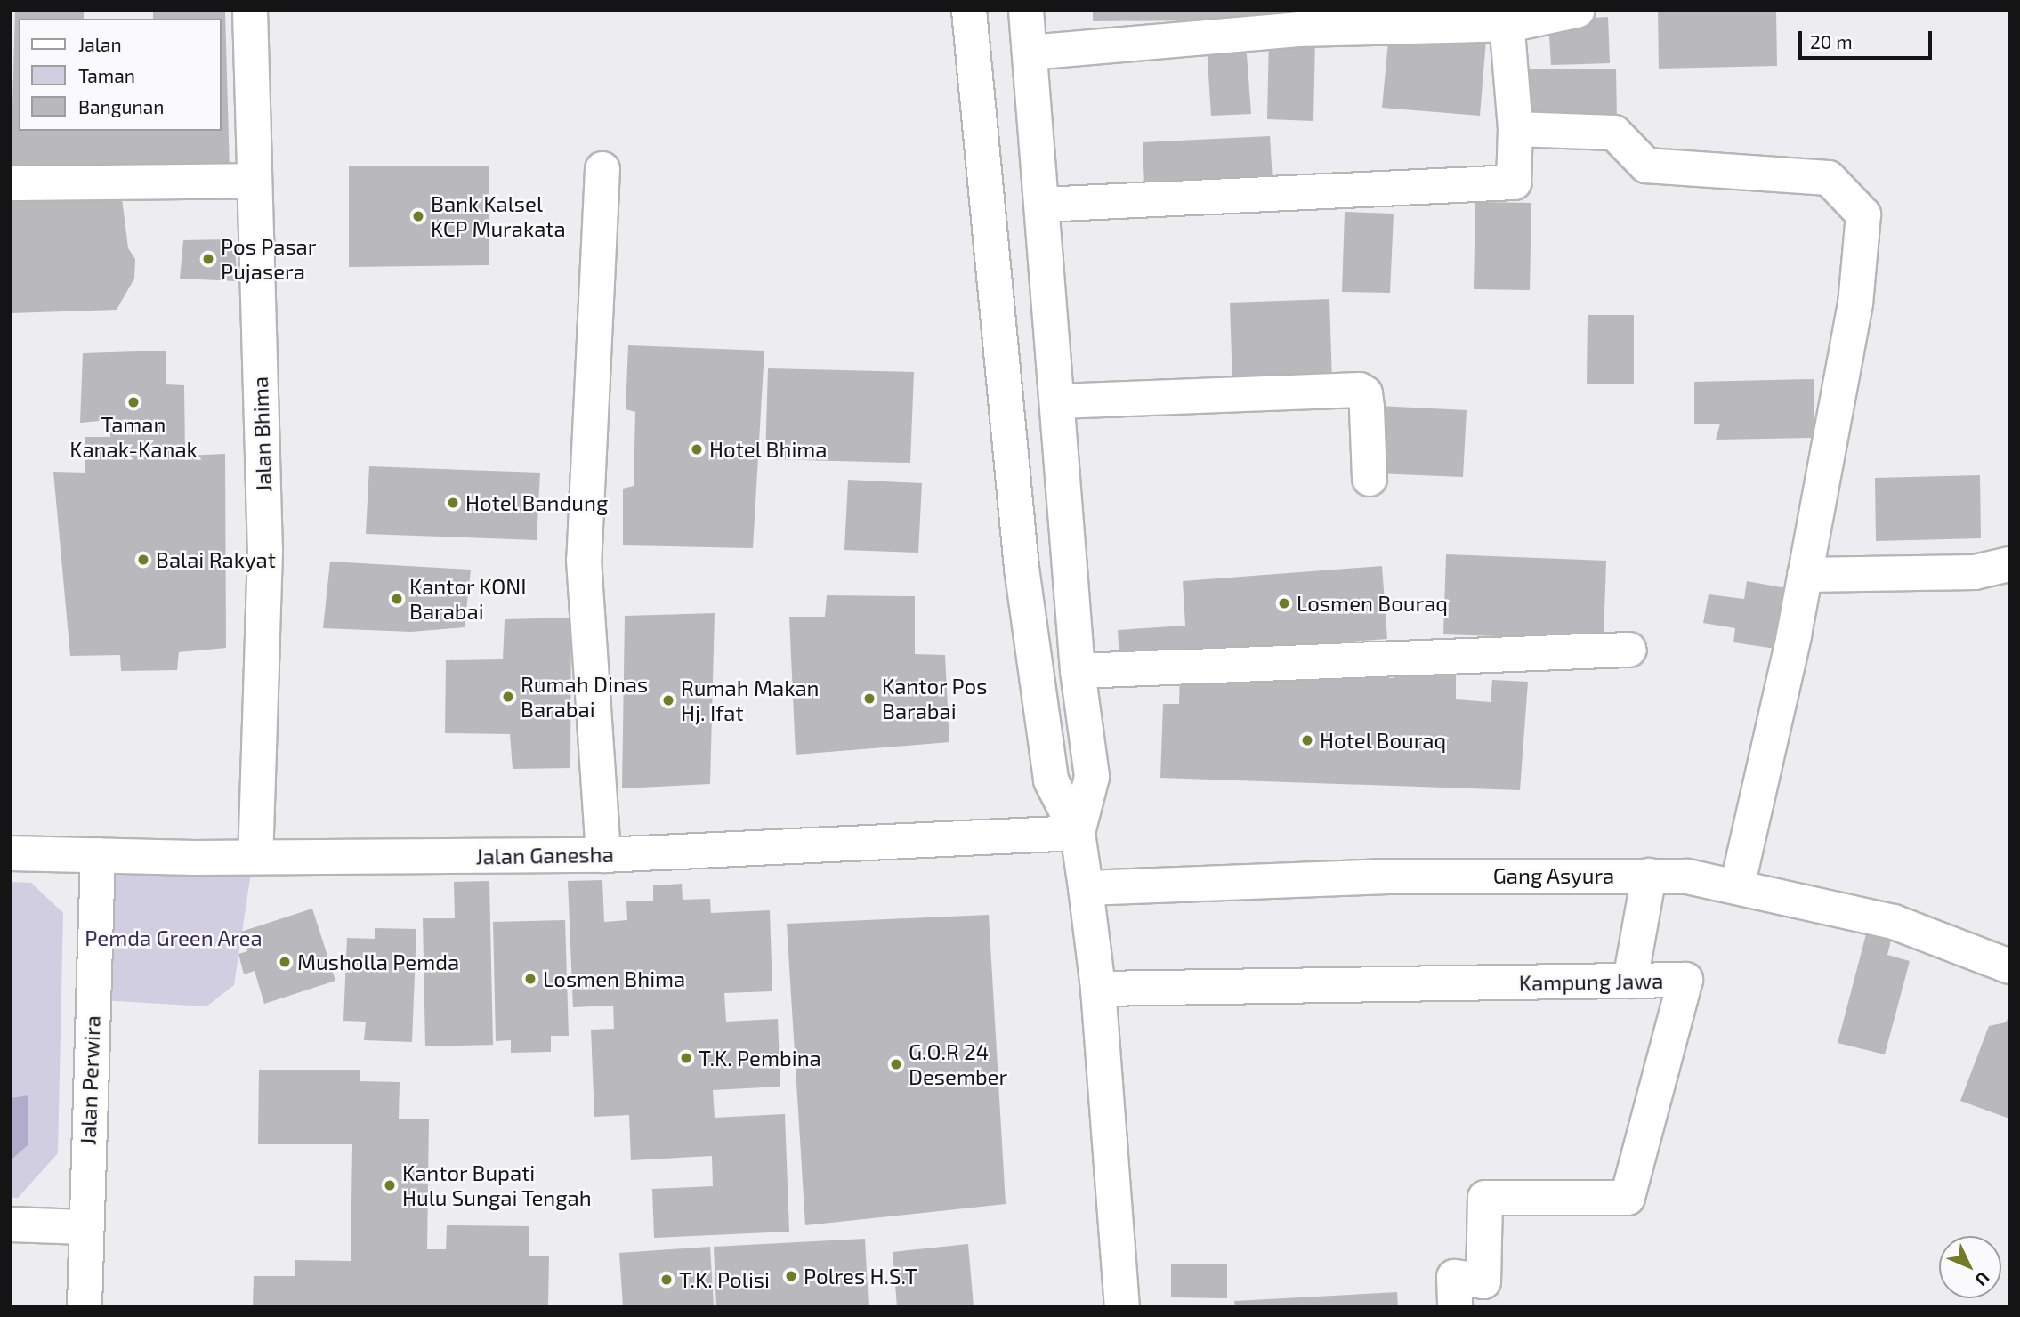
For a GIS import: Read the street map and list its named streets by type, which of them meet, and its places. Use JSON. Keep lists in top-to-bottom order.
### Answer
{
  "streets": {
    "street": [
      "Jalan Bhima",
      "Jalan Ganesha",
      "Gang Asyura",
      "Kampung Jawa",
      "Jalan Perwira"
    ]
  },
  "crossings": [
    ["Jalan Bhima", "Jalan Ganesha"],
    ["Jalan Ganesha", "Jalan Perwira"]
  ],
  "parks": ["Pemda Green Area"],
  "places": [
    "Bank Kalsel KCP Murakata",
    "Pos Pasar Pujasera",
    "Taman Kanak-Kanak",
    "Hotel Bhima",
    "Hotel Bandung",
    "Balai Rakyat",
    "Kantor KONI Barabai",
    "Losmen Bouraq",
    "Rumah Dinas Barabai",
    "Kantor Pos Barabai",
    "Rumah Makan Hj. Ifat",
    "Hotel Bouraq",
    "Musholla Pemda",
    "Losmen Bhima",
    "T.K. Pembina",
    "G.O.R 24 Desember",
    "Kantor Bupati Hulu Sungai Tengah",
    "Polres H.S.T",
    "T.K. Polisi"
  ],
  "legend": ["Jalan", "Taman", "Bangunan"],
  "scale_bar": "20 m",
  "north": "bottom right"
}
